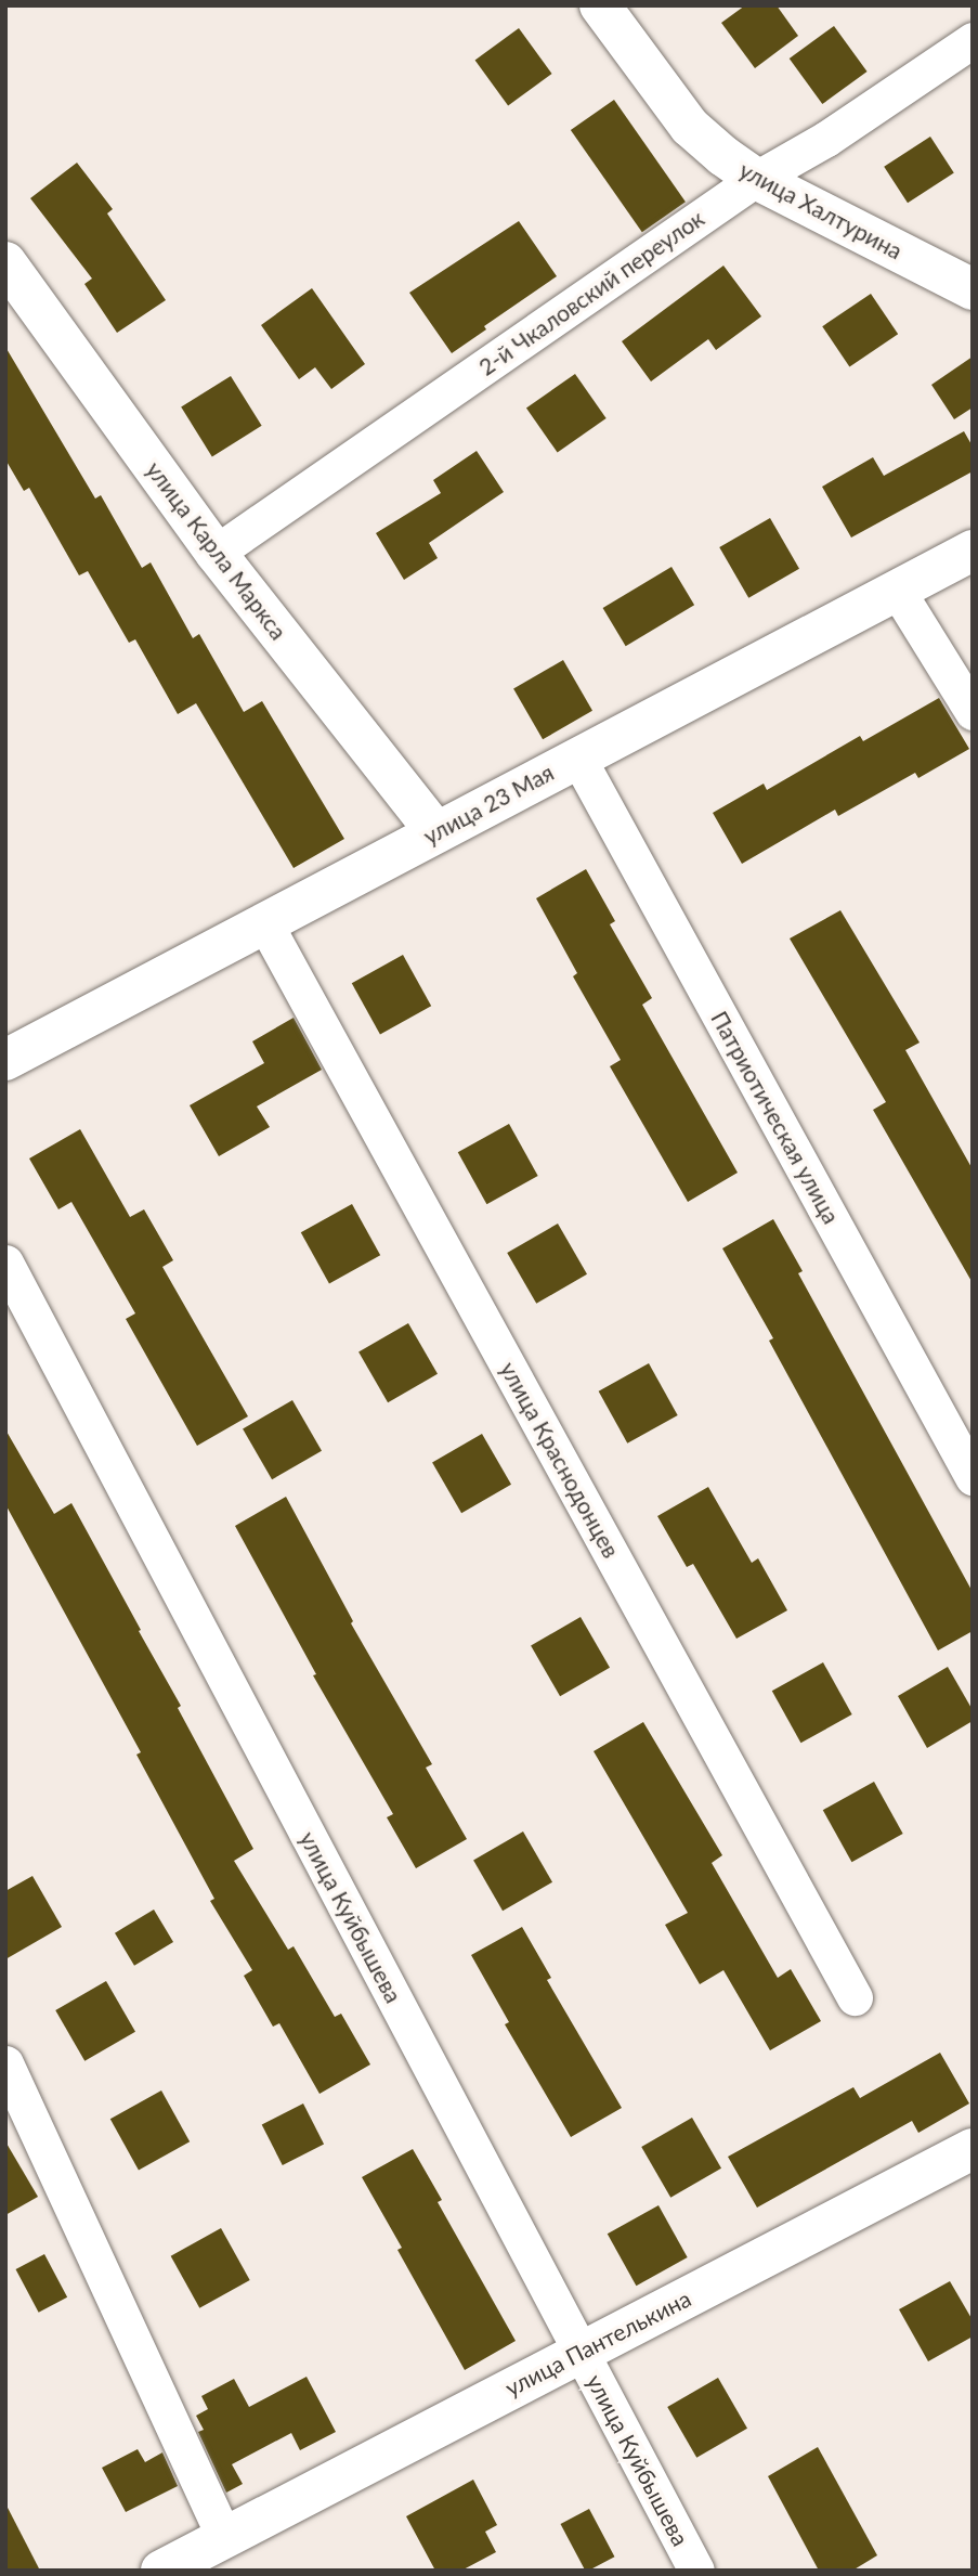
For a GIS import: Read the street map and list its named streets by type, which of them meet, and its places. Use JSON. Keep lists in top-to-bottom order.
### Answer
{
  "streets": {
    "main road": [
      "улица Халтурина",
      "улица Карла Маркса",
      "улица 23 Мая",
      "улица Пантелькина"
    ],
    "street": [
      "2-й Чкаловский переулок",
      "Патриотическая улица",
      "улица Краснодонцев",
      "улица Куйбышева"
    ]
  },
  "crossings": [
    ["улица Халтурина", "2-й Чкаловский переулок"],
    ["2-й Чкаловский переулок", "улица Карла Маркса"],
    ["улица Карла Маркса", "улица 23 Мая"],
    ["улица 23 Мая", "Патриотическая улица"],
    ["улица 23 Мая", "улица Краснодонцев"],
    ["улица Куйбышева", "улица Пантелькина"]
  ]
}
